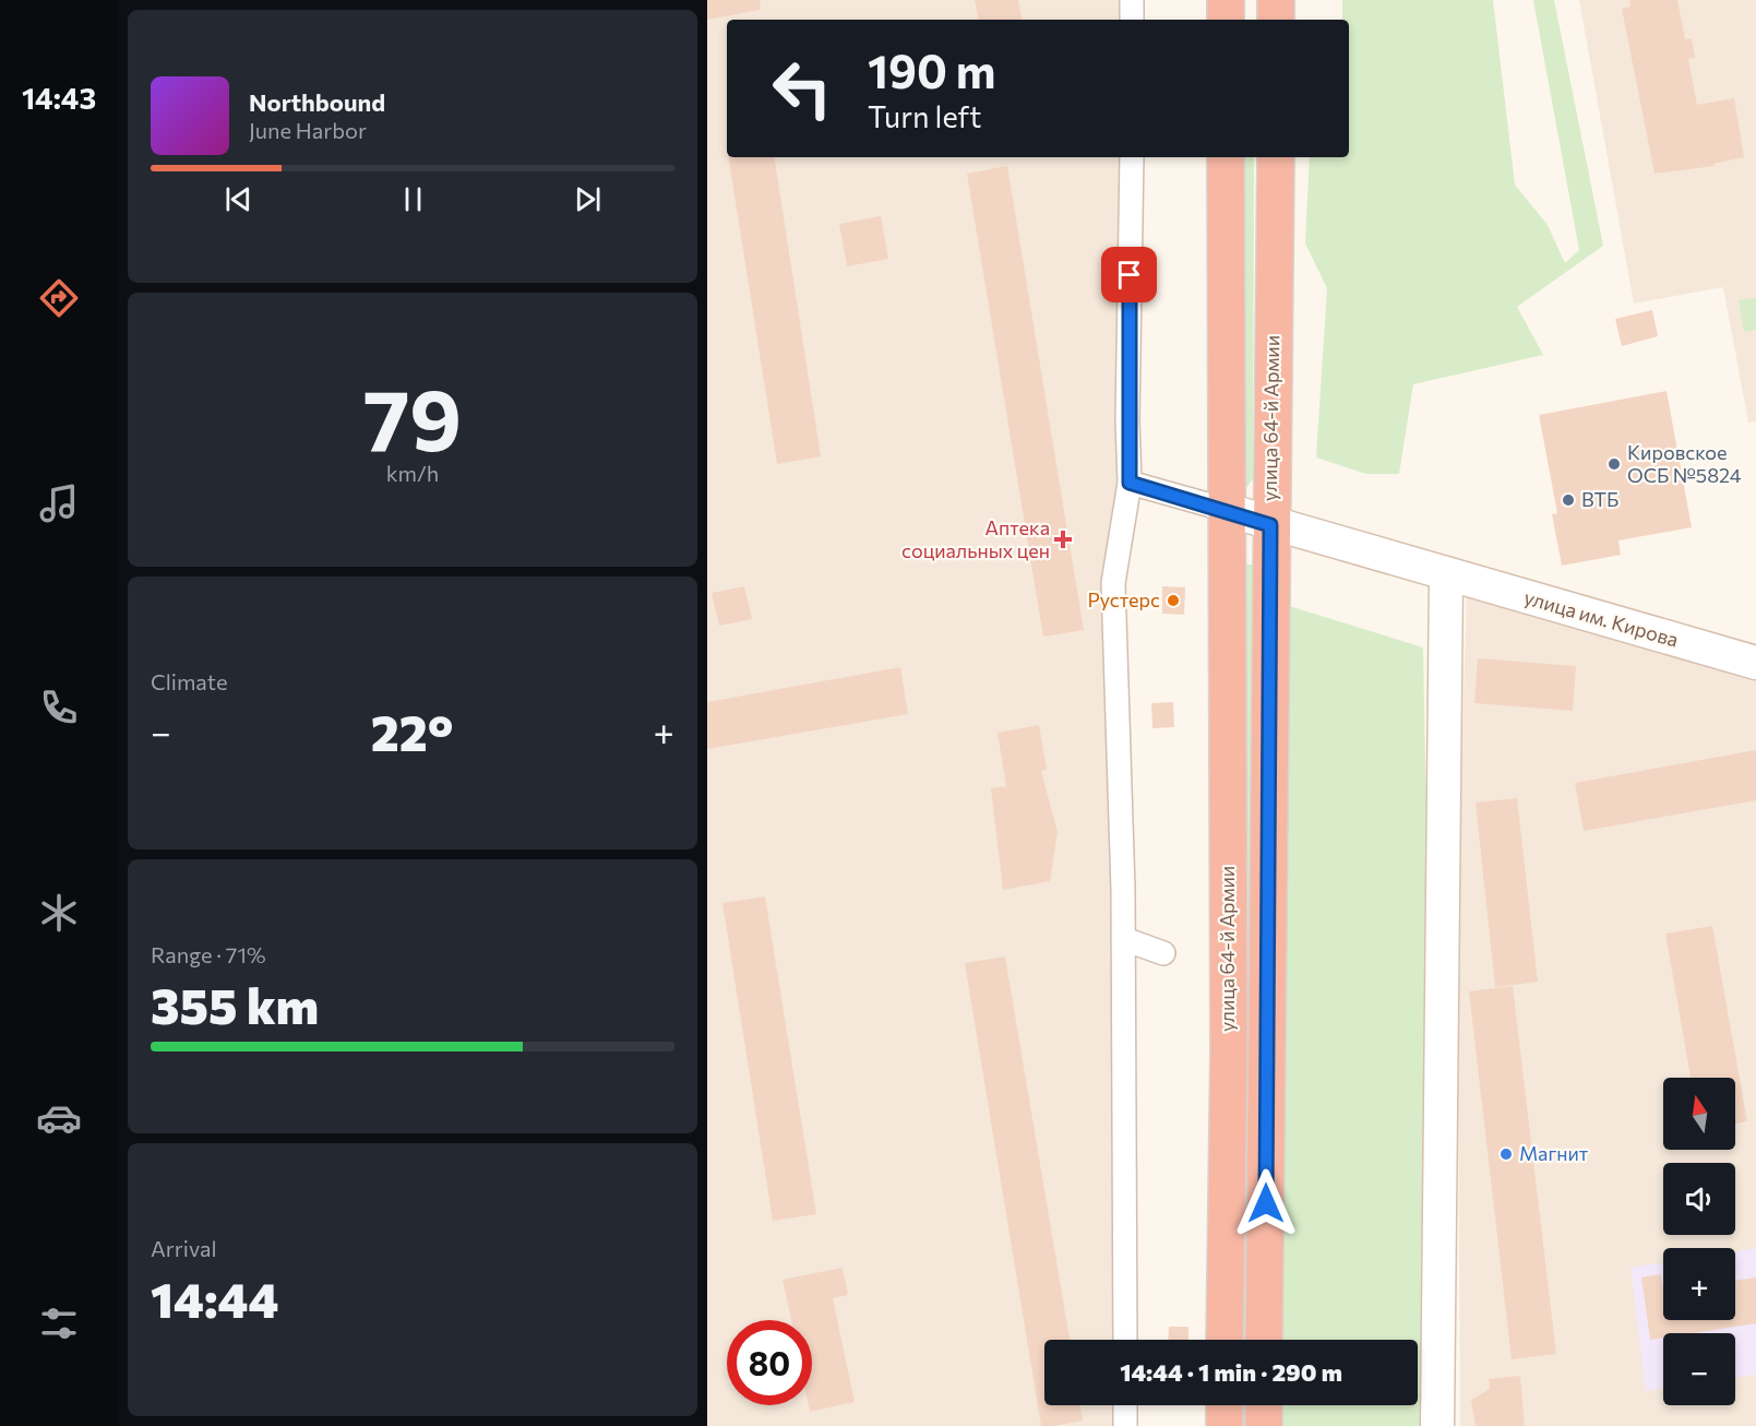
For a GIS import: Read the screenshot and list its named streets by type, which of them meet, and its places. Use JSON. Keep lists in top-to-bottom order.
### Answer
{
  "streets": {
    "highway": ["улица 64-й Армии"],
    "street": ["улица им. Кирова"]
  },
  "crossings": [
    ["улица 64-й Армии", "улица им. Кирова"]
  ],
  "places": {
    "other": [
      "Кировское ОСБ №5824",
      "ВТБ",
      "Рустерс",
      "Магнит"
    ],
    "health": ["Аптека социальных цен"]
  },
  "north": "top",
  "page": {
    "tabs": "14:43",
    "turn": ["190 m", "Turn left"],
    "song": ["Northbound", "June Harbor"],
    "tile": [
      ["79", "km/h"],
      "Climate",
      ["Range · 71%", "355 km"],
      ["Arrival", "14:44"]
    ],
    "heat": ["−", "22°", "+"],
    "map_buttons": ["+", "−"],
    "limit": "80",
    "trip": "14:44 · 1 min · 290 m"
  }
}
